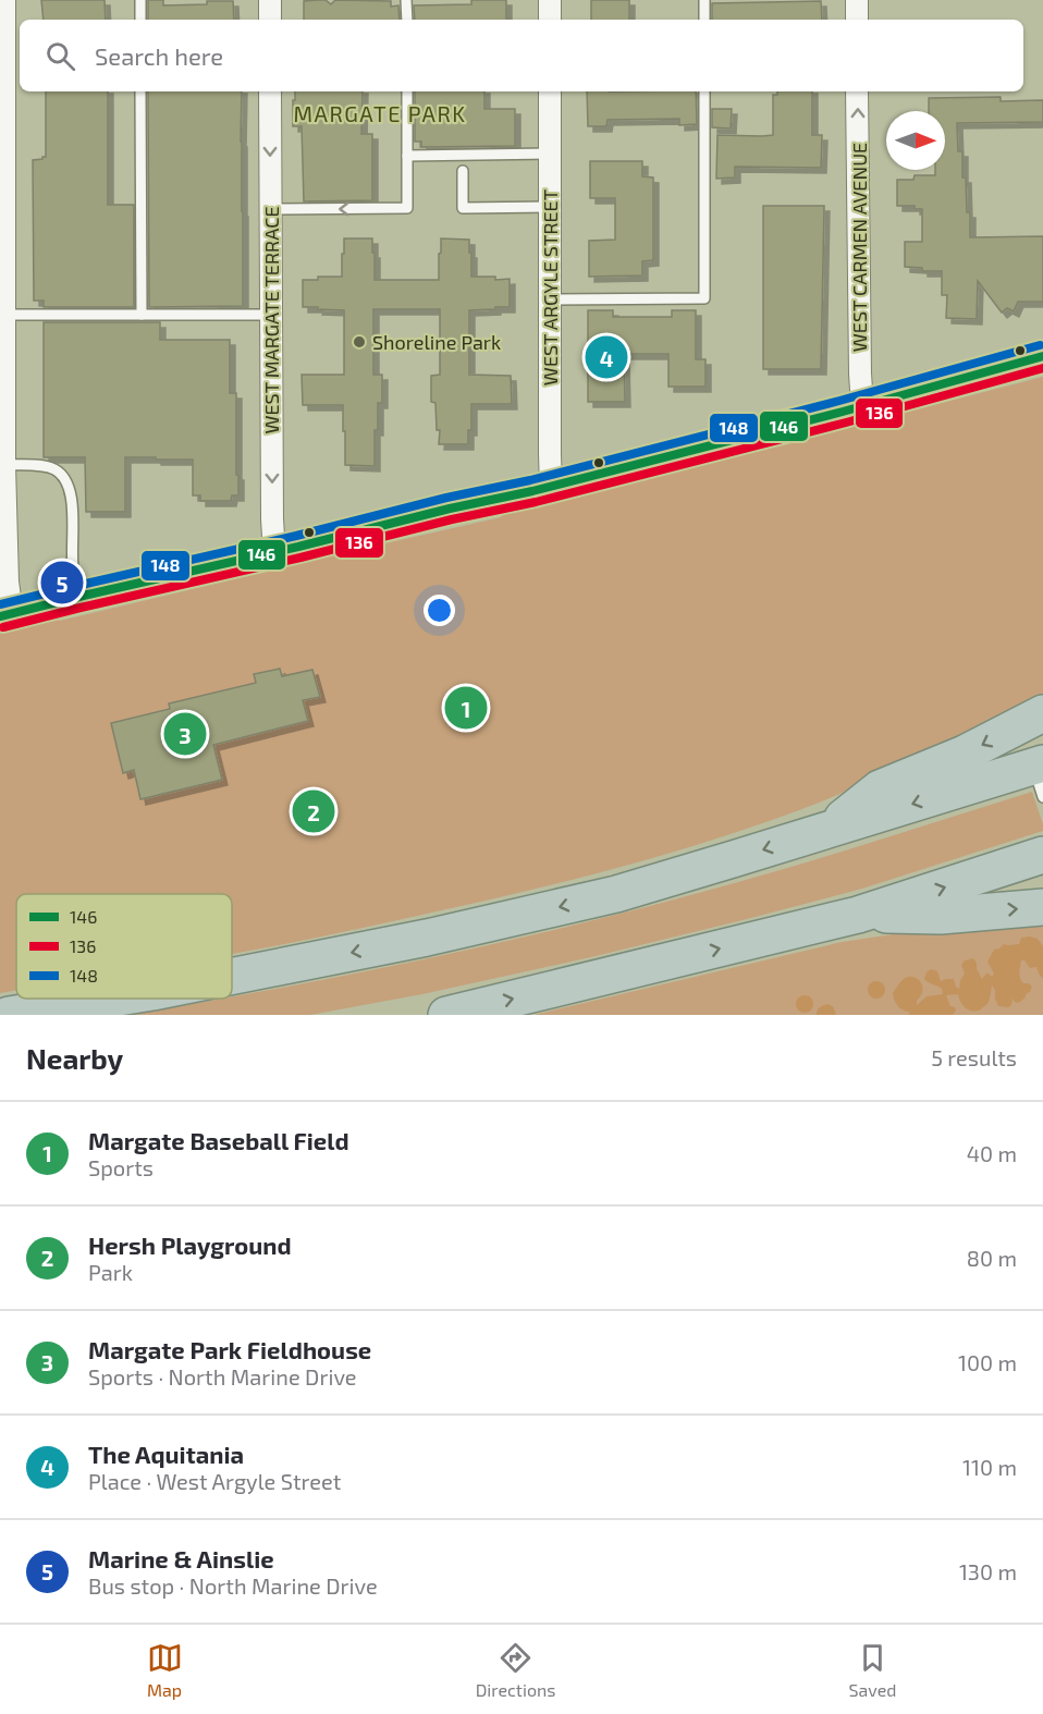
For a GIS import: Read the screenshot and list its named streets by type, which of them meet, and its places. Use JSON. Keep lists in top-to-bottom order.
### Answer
{
  "streets": {
    "street": ["WEST CARMEN AVENUE", "WEST ARGYLE STREET", "WEST MARGATE TERRACE"]
  },
  "one_way": ["WEST CARMEN AVENUE", "WEST MARGATE TERRACE"],
  "districts": ["MARGATE PARK"],
  "places": ["Shoreline Park"],
  "lines": ["transit line 148", "transit line 146", "transit line 136"],
  "legend": ["146", "136", "148"],
  "north": "right",
  "page": {
    "search": "Search here",
    "pins": [
      "4",
      "5",
      "1",
      "3",
      "2"
    ],
    "heading": ["Nearby", "5 results"],
    "list": [
      {
        "mark": "1",
        "name": "Margate Baseball Field",
        "note": "Sports",
        "value": "40 m"
      },
      {
        "mark": "2",
        "name": "Hersh Playground",
        "note": "Park",
        "value": "80 m"
      },
      {
        "mark": "3",
        "name": "Margate Park Fieldhouse",
        "note": "Sports · North Marine Drive",
        "value": "100 m"
      },
      {
        "mark": "4",
        "name": "The Aquitania",
        "note": "Place · West Argyle Street",
        "value": "110 m"
      },
      {
        "mark": "5",
        "name": "Marine & Ainslie",
        "note": "Bus stop · North Marine Drive",
        "value": "130 m"
      }
    ],
    "nav": ["Map", "Directions", "Saved"]
  }
}
